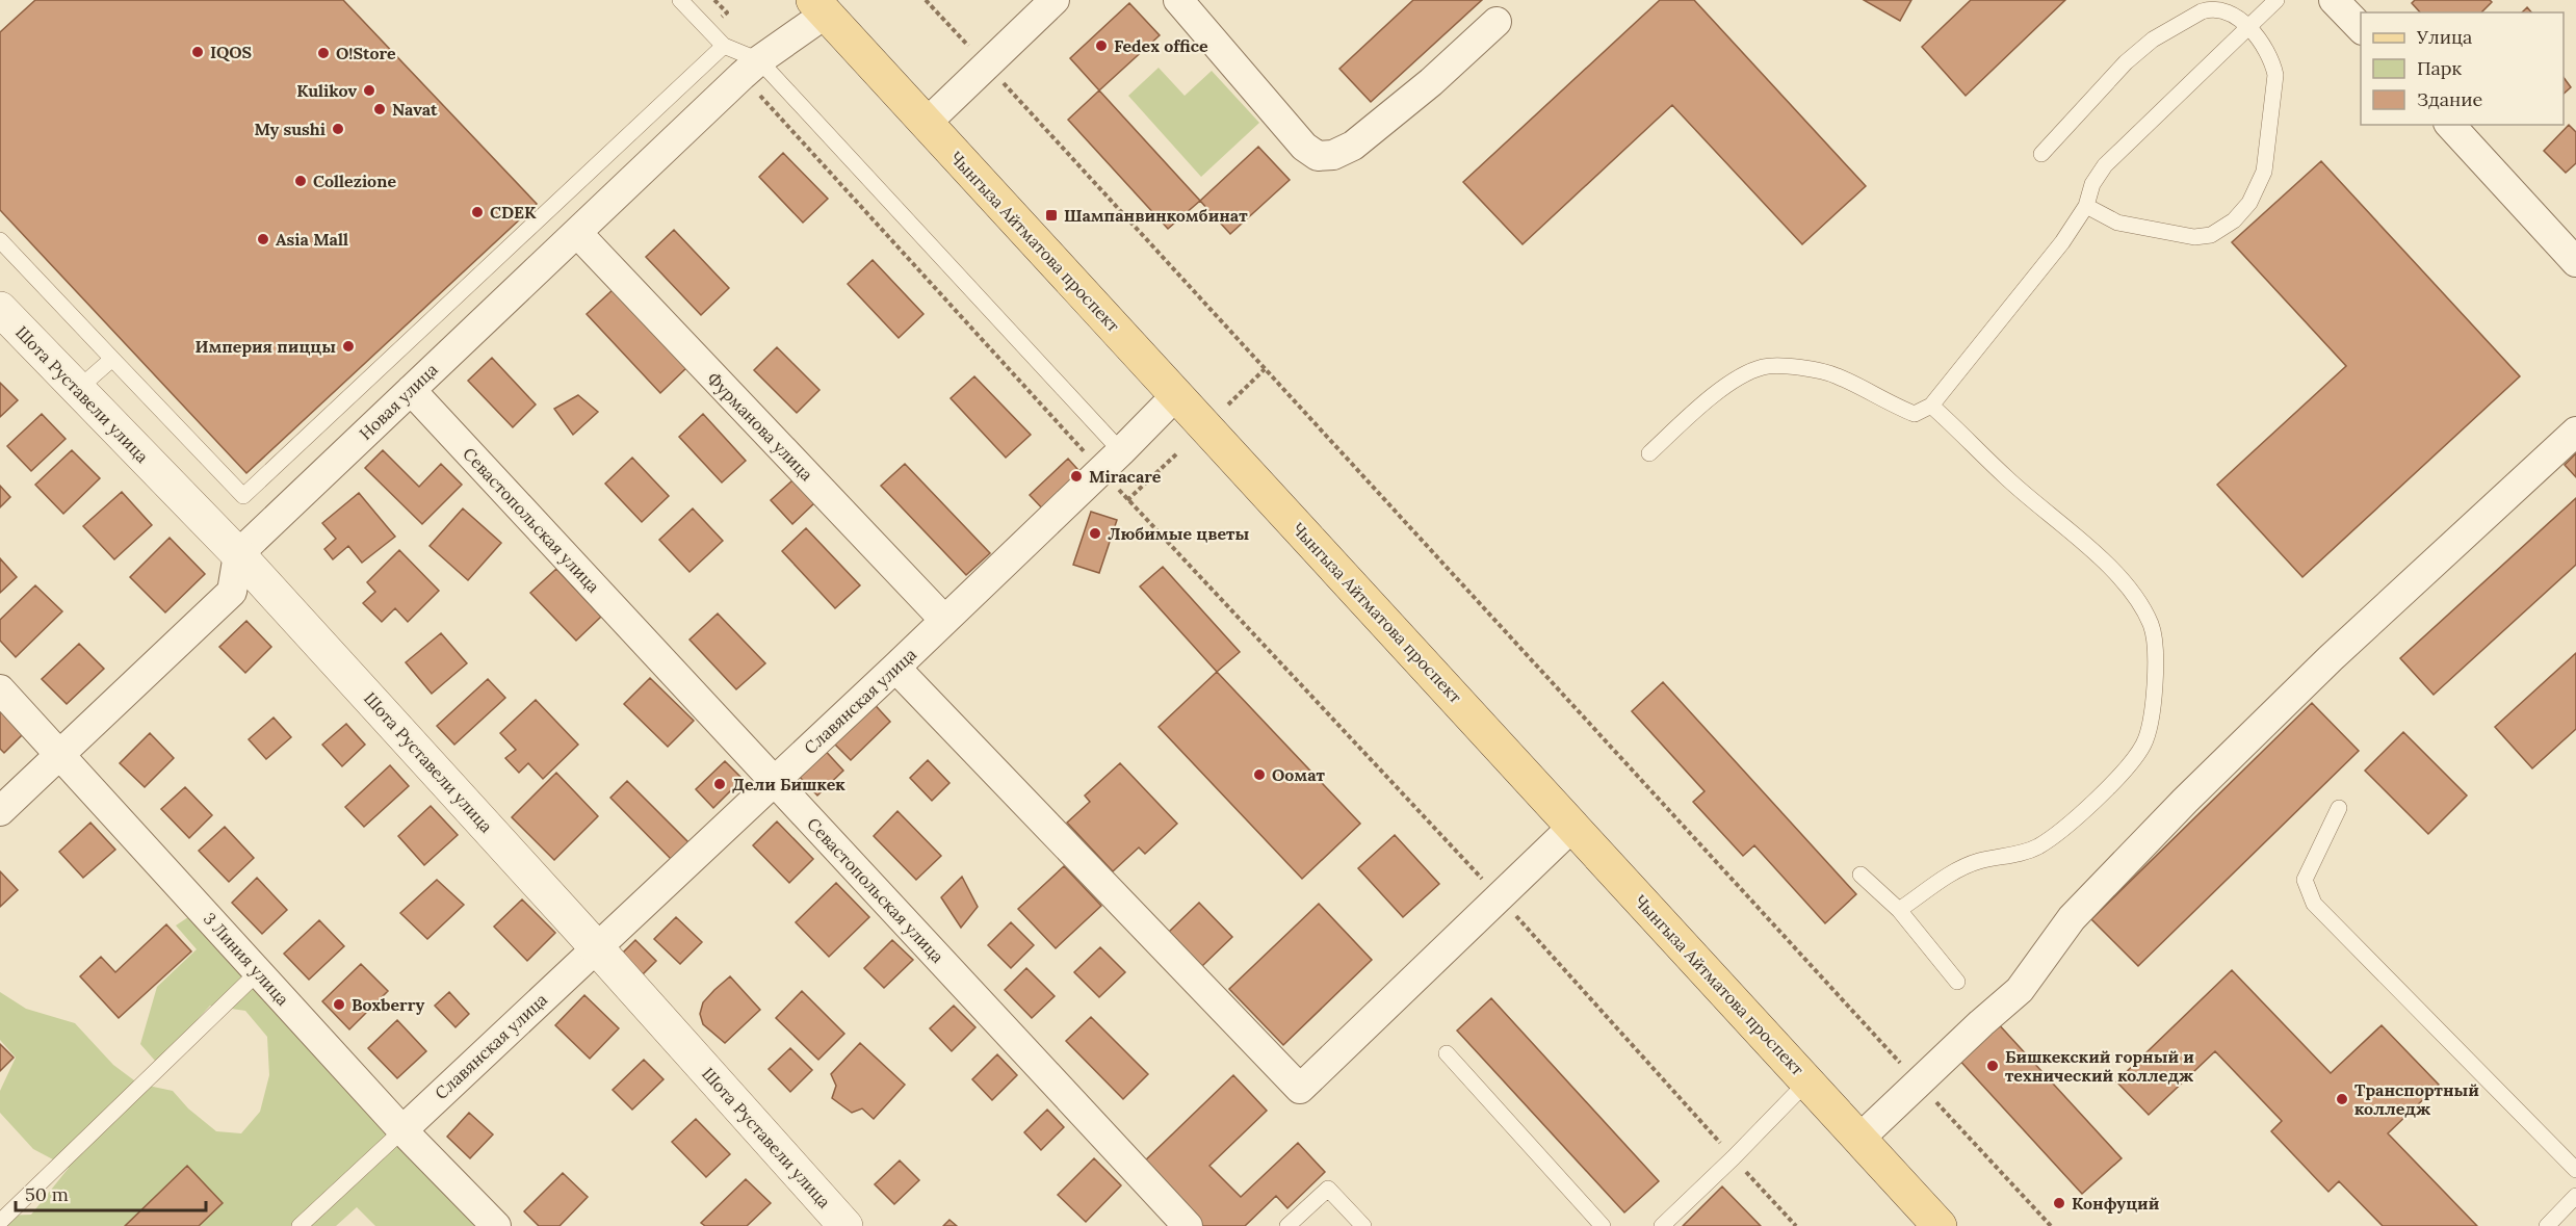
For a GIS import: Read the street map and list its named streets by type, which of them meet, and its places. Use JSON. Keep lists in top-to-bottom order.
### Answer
{
  "streets": {
    "main road": ["Чынгыза Айтматова проспект"],
    "street": [
      "Шота Руставели улица",
      "Новая улица",
      "Фурманова улица",
      "Севастопольская улица",
      "Славянская улица",
      "3 Линия улица"
    ]
  },
  "crossings": [
    ["Чынгыза Айтматова проспект", "Новая улица"],
    ["Чынгыза Айтматова проспект", "Славянская улица"],
    ["Шота Руставели улица", "Новая улица"],
    ["Шота Руставели улица", "Славянская улица"],
    ["Новая улица", "Фурманова улица"],
    ["Новая улица", "Севастопольская улица"],
    ["Фурманова улица", "Славянская улица"],
    ["Севастопольская улица", "Славянская улица"],
    ["Славянская улица", "3 Линия улица"]
  ],
  "places": {
    "other": [
      "Fedex office",
      "IQOS",
      "O!Store",
      "Kulikov",
      "Navat",
      "My sushi",
      "Cоllezione",
      "CDEK",
      "Asia Mall",
      "Империя пиццы",
      "Miracare",
      "Любимые цветы",
      "Оомат",
      "Дели Бишкек",
      "Boxberry",
      "Бишкекский горный и технический колледж",
      "Транспортный колледж",
      "Конфуций"
    ],
    "transit": ["Шампанвинкомбинат"]
  },
  "legend": ["Улица", "Парк", "Здание"],
  "scale_bar": "50 m"
}
